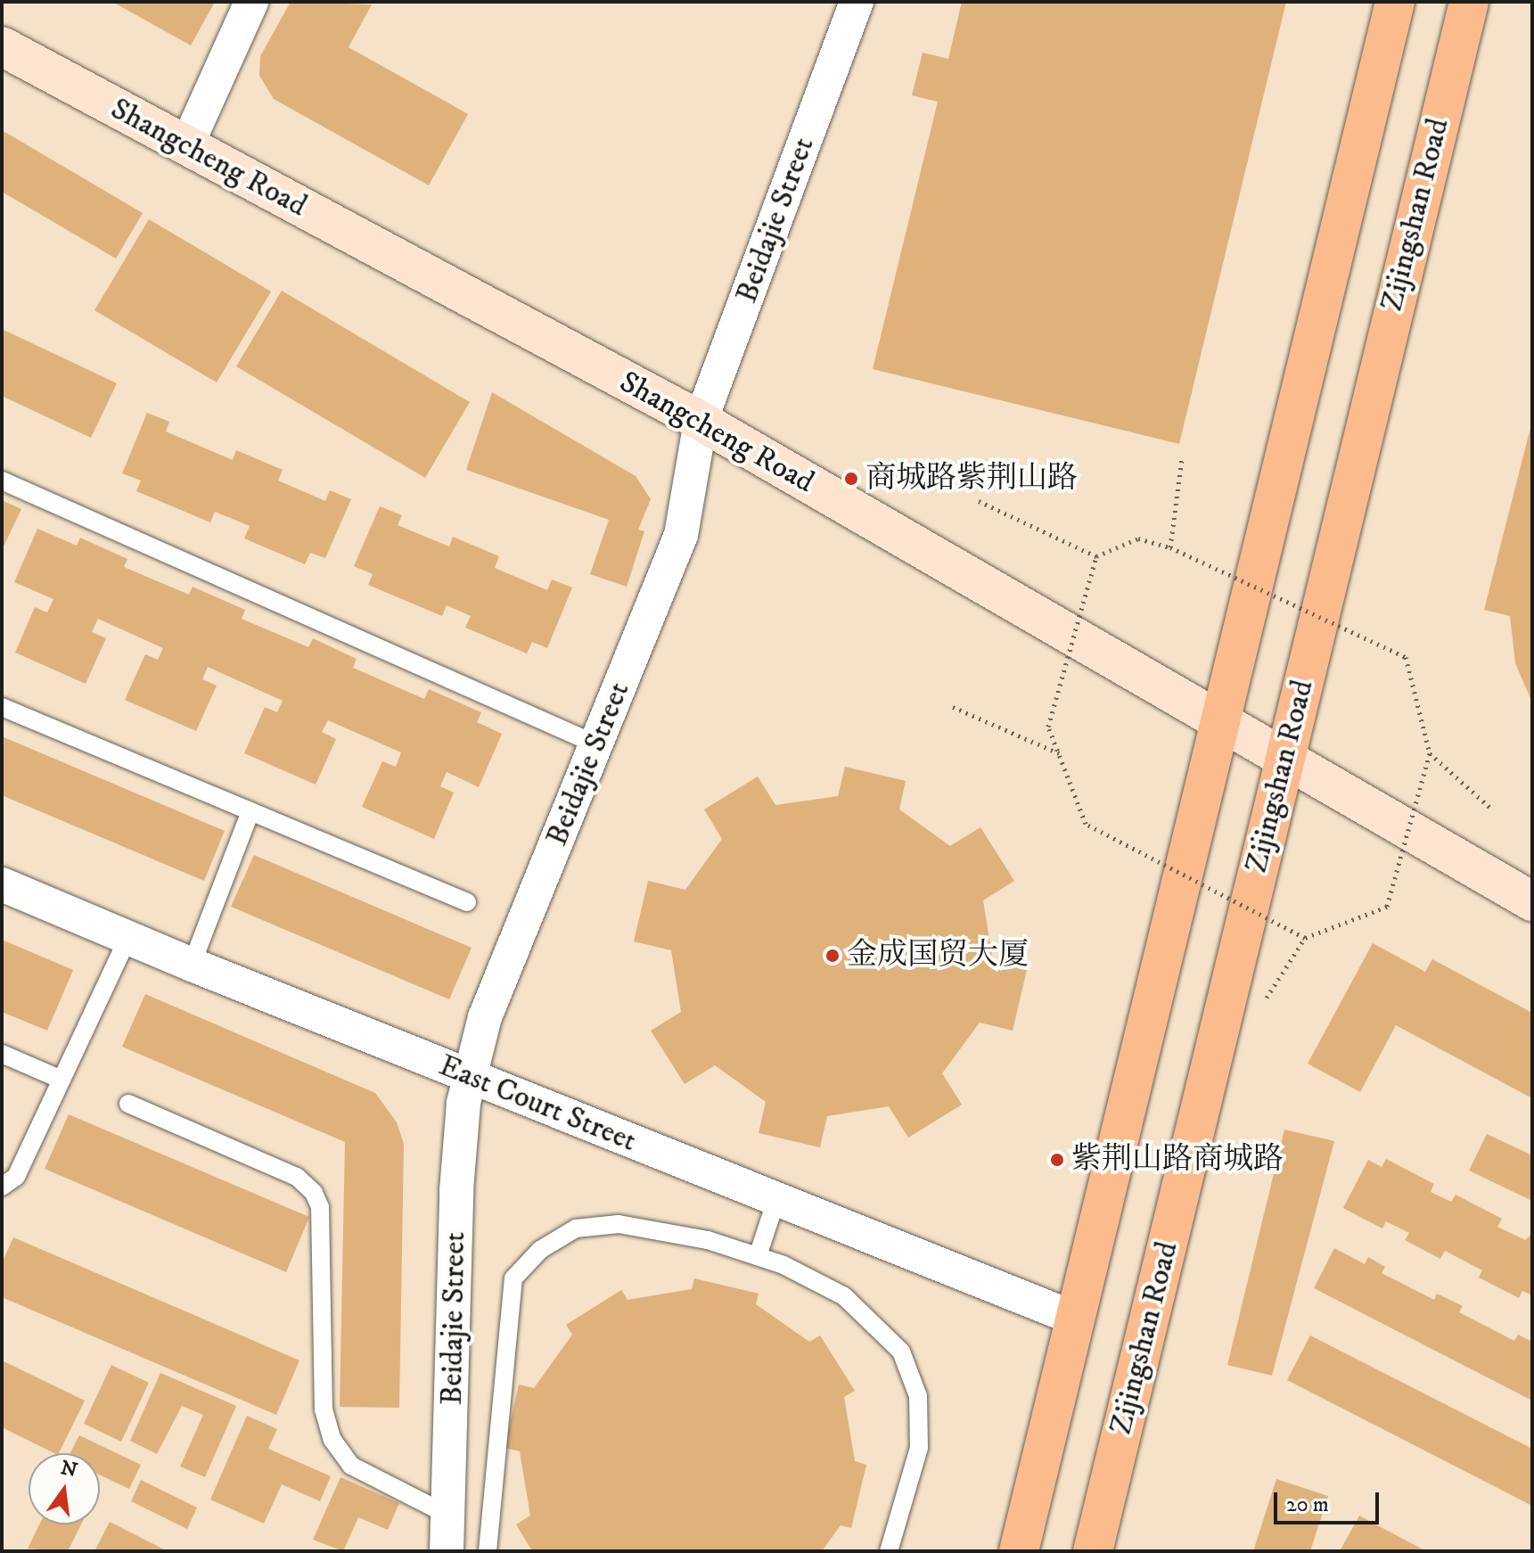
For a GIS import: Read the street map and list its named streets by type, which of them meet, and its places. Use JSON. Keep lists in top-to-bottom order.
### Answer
{
  "streets": {
    "main road": ["Zijingshan Road"],
    "street": ["Shangcheng Road", "Beidajie Street", "East Court Street"]
  },
  "crossings": [
    ["Shangcheng Road", "Zijingshan Road"],
    ["Shangcheng Road", "Beidajie Street"],
    ["Beidajie Street", "East Court Street"]
  ],
  "places": ["商城路紫荆山路", "金成国贸大厦", "紫荆山路商城路"],
  "scale_bar": "20 m",
  "north": "top"
}
